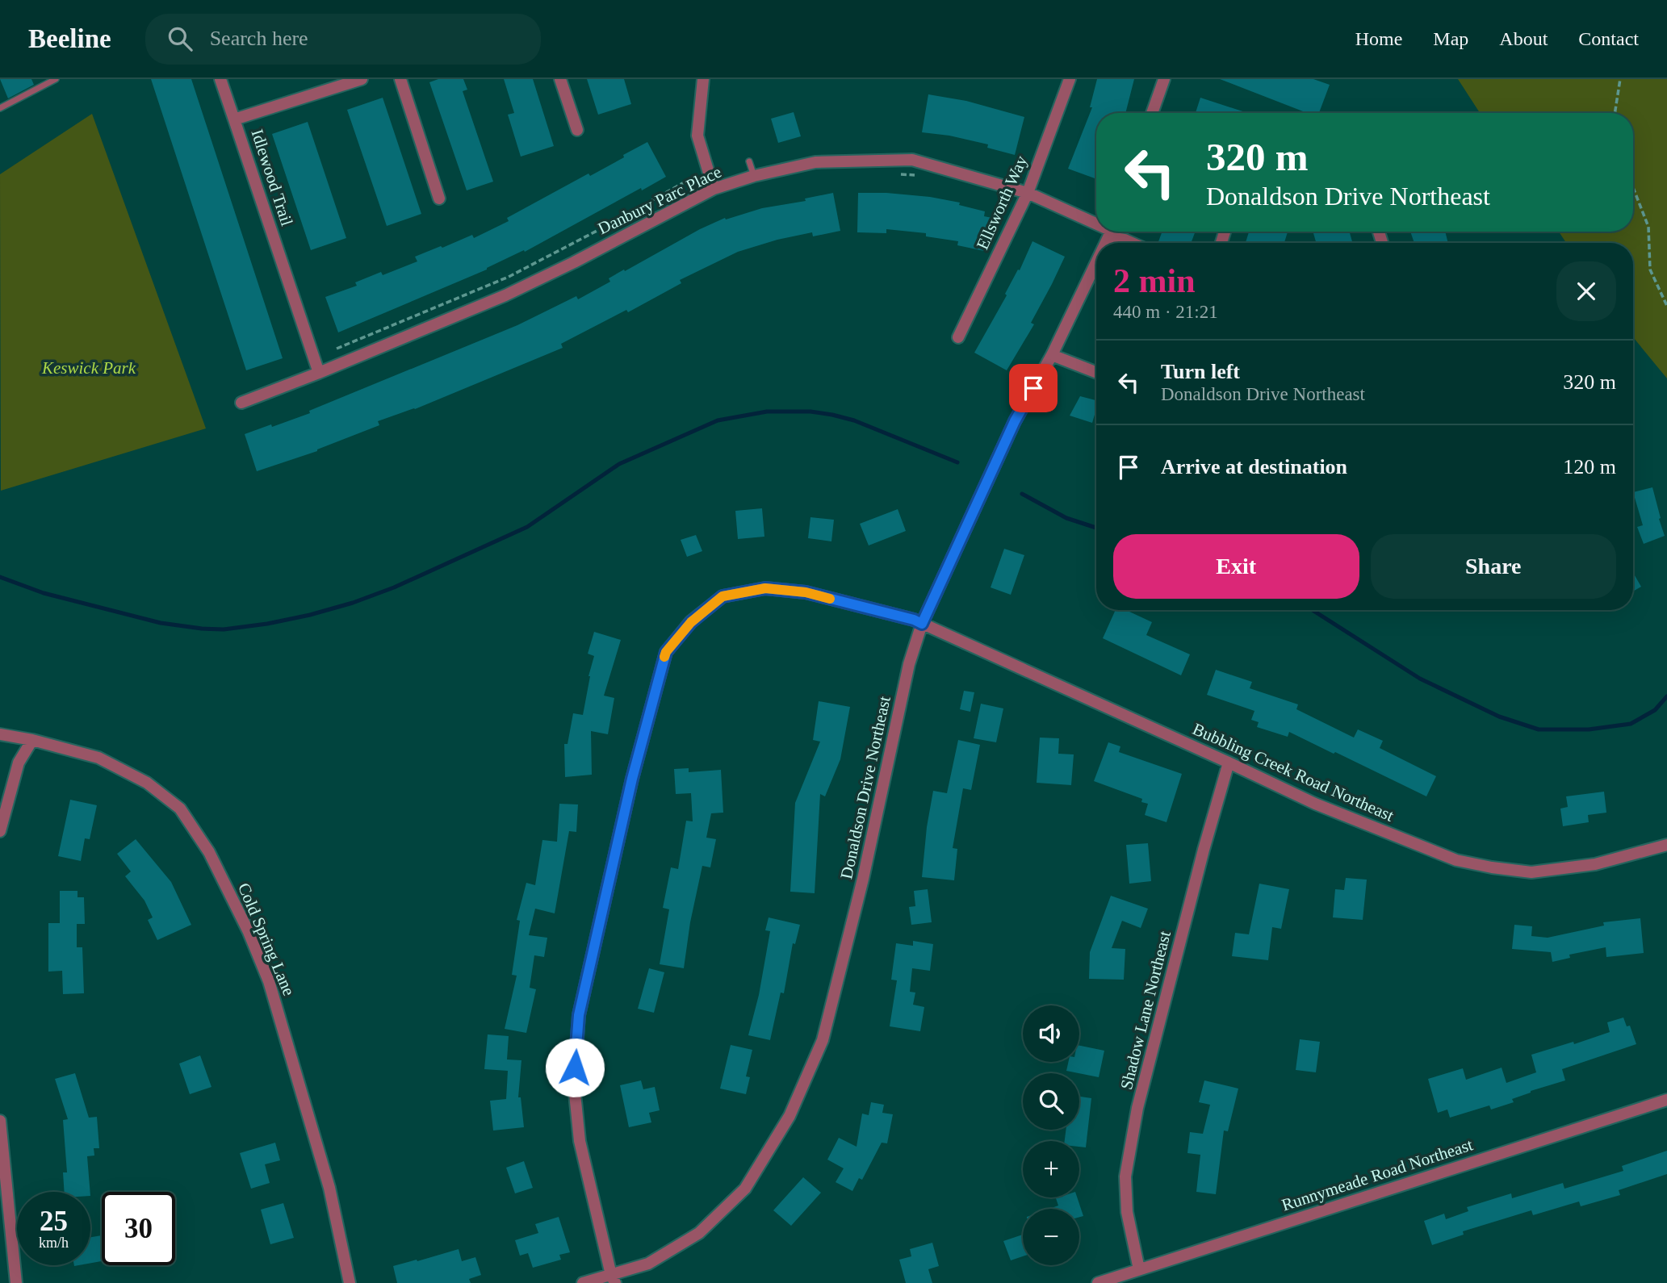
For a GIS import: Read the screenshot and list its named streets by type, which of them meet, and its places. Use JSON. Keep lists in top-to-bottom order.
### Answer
{
  "streets": {
    "street": [
      "Idlewood Trail",
      "Danbury Parc Place",
      "Ellsworth Way",
      "Bubbling Creek Road Northeast",
      "Donaldson Drive Northeast",
      "Cold Spring Lane",
      "Shadow Lane Northeast",
      "Runnymeade Road Northeast"
    ]
  },
  "crossings": [
    ["Idlewood Trail", "Danbury Parc Place"],
    ["Danbury Parc Place", "Ellsworth Way"],
    ["Bubbling Creek Road Northeast", "Donaldson Drive Northeast"],
    ["Bubbling Creek Road Northeast", "Shadow Lane Northeast"],
    ["Shadow Lane Northeast", "Runnymeade Road Northeast"]
  ],
  "parks": ["Keswick Park"],
  "page": {
    "header": "Beeline",
    "search": "Search here",
    "nav": [
      "Home",
      "Map",
      "About",
      "Contact"
    ],
    "turn": ["320 m", "Donaldson Drive Northeast"],
    "heading": ["2 min", "440 m · 21:21"],
    "list": [
      {
        "name": "Turn left",
        "note": "Donaldson Drive Northeast",
        "value": "320 m"
      },
      {
        "name": "Arrive at destination",
        "value": "120 m"
      }
    ],
    "buttons": ["Exit", "Share"],
    "map_buttons": ["+", "−"],
    "speed": "25 km/h",
    "limit": "30"
  }
}
